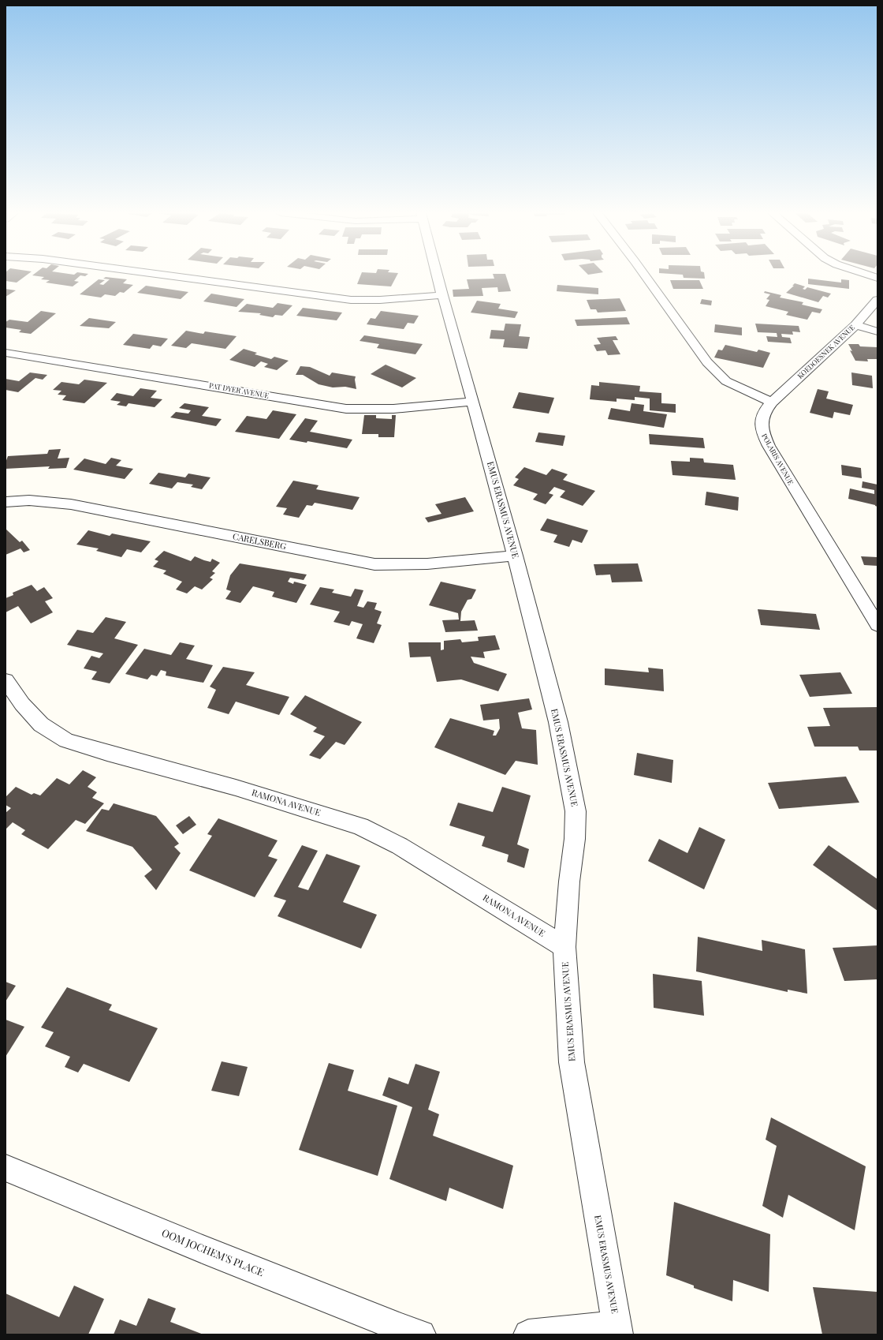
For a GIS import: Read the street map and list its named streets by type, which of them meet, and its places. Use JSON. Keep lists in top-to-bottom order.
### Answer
{
  "streets": {
    "street": [
      "KOEDOESNEK AVENUE",
      "PAT DYER AVENUE",
      "POLARIS AVENUE",
      "EMUS ERASMUS AVENUE",
      "CARELSBERG",
      "RAMONA AVENUE",
      "OOM JOCHEM'S PLACE"
    ]
  },
  "crossings": [
    ["KOEDOESNEK AVENUE", "POLARIS AVENUE"],
    ["PAT DYER AVENUE", "EMUS ERASMUS AVENUE"],
    ["EMUS ERASMUS AVENUE", "CARELSBERG"],
    ["EMUS ERASMUS AVENUE", "RAMONA AVENUE"]
  ]
}
